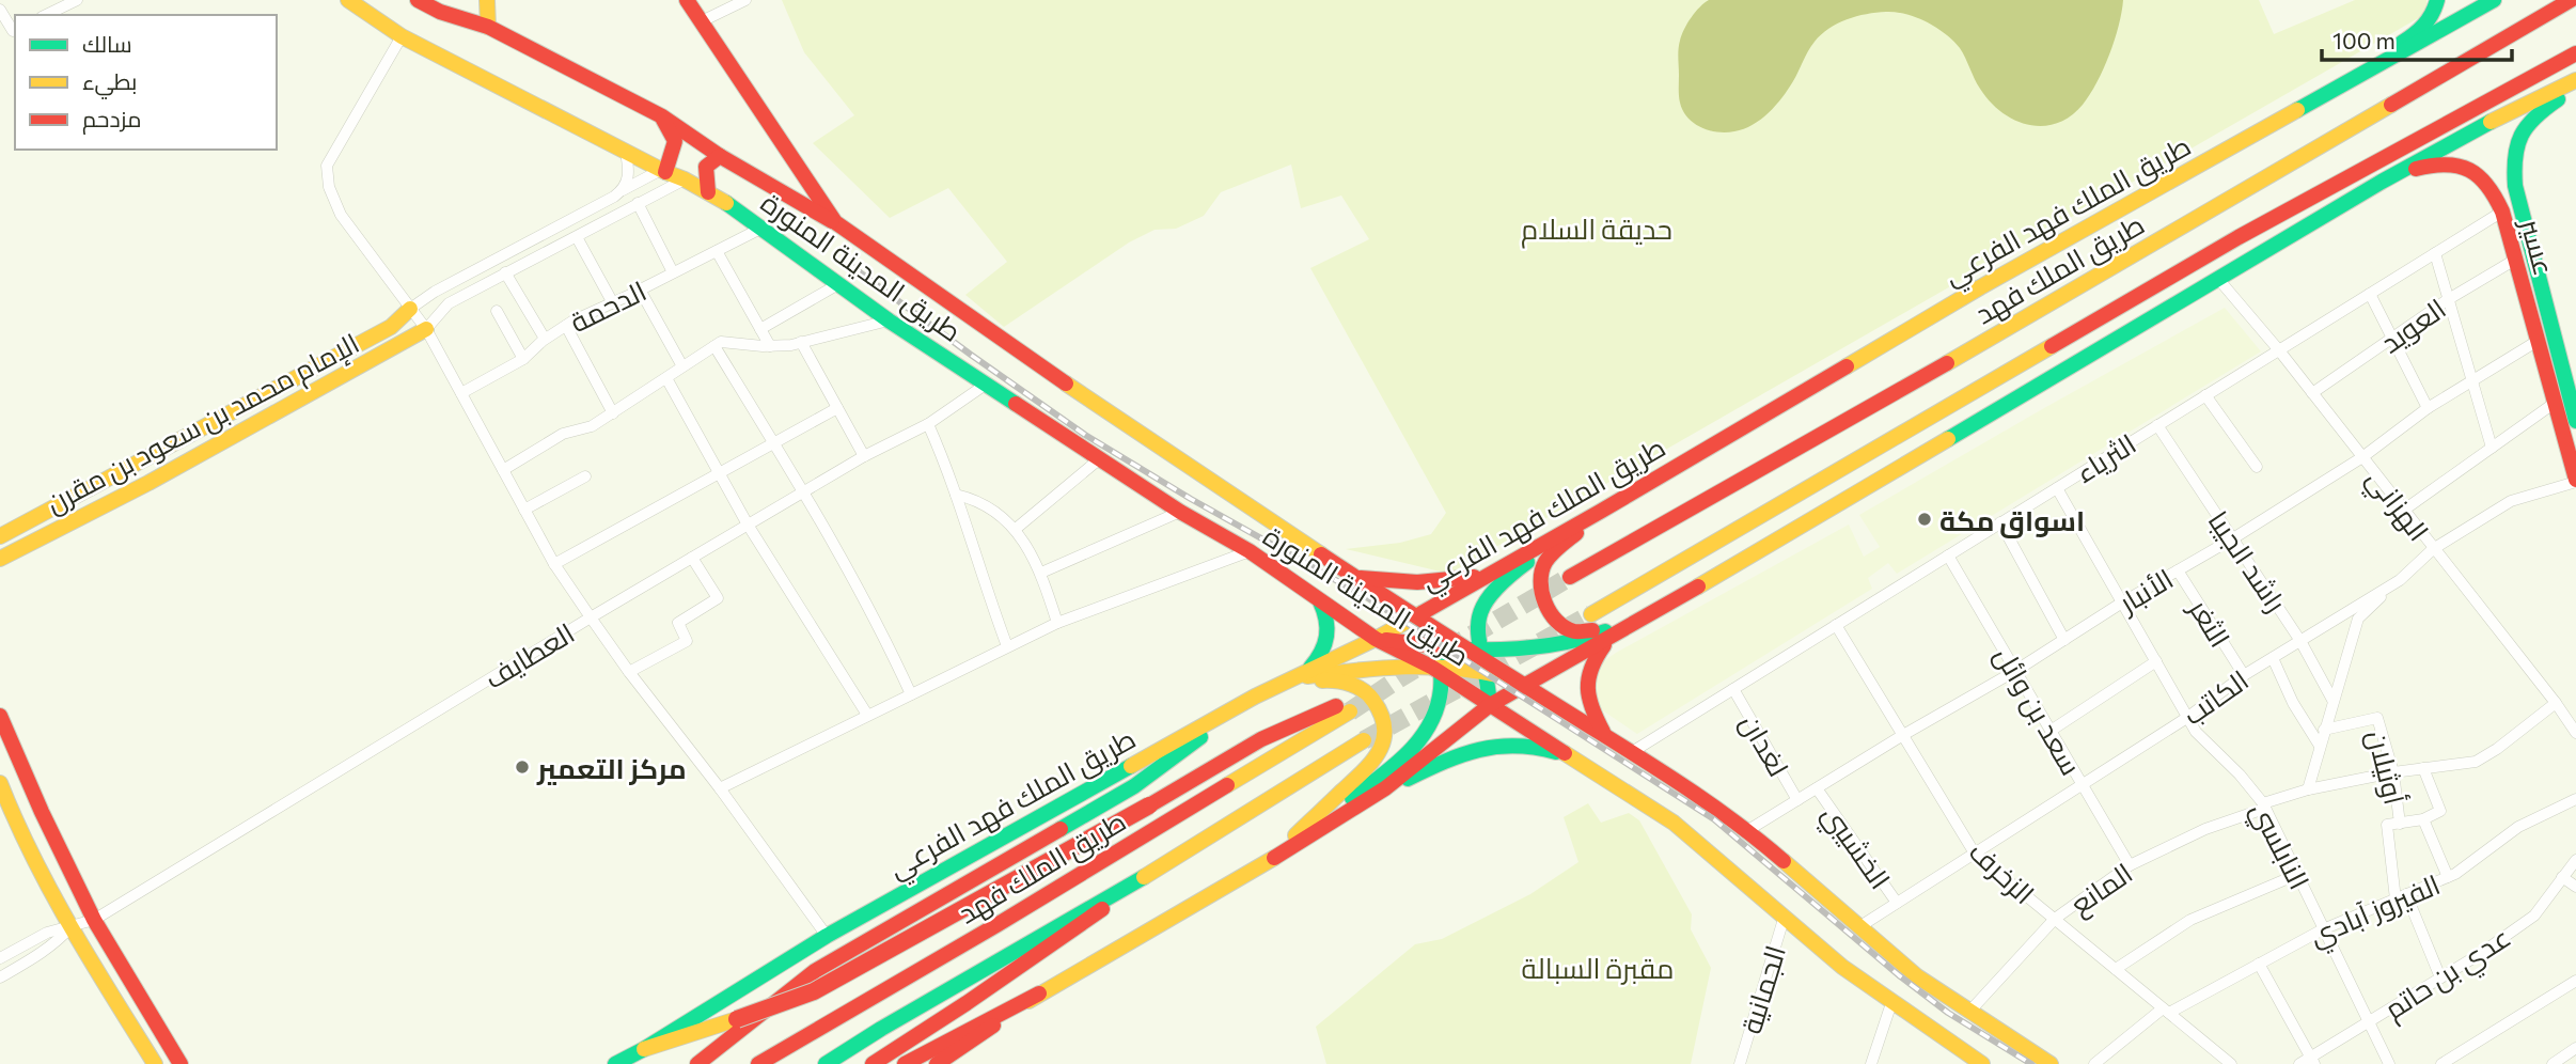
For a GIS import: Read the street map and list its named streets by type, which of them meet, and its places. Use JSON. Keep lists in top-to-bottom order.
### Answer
{
  "streets": {
    "main road": [
      "طريق الملك فهد الفرعي",
      "عسير",
      "طريق المدينة المنورة",
      "طريق الملك فهد",
      "الإمام محمد بن سعود بن مقرن"
    ],
    "street": [
      "الدحمة",
      "العويد",
      "الثرياء",
      "الهزاني",
      "راشد الجيبا",
      "الأنبار",
      "الثغر",
      "العطايف",
      "الكاتب",
      "سعد بن وائل",
      "لغدان",
      "أوثيلان",
      "النابلسي",
      "الخشيبي",
      "الزخرف",
      "المانع",
      "الفيروز آبادي",
      "عدي بن حاتم",
      "الجمانية"
    ]
  },
  "crossings": [
    ["طريق الملك فهد الفرعي", "طريق المدينة المنورة"],
    ["طريق الملك فهد الفرعي", "طريق الملك فهد"],
    ["عسير", "العويد"],
    ["عسير", "الثرياء"],
    ["عسير", "الأنبار"],
    ["عسير", "الكاتب"],
    ["طريق المدينة المنورة", "الدحمة"],
    ["طريق المدينة المنورة", "العطايف"],
    ["طريق المدينة المنورة", "الجمانية"],
    ["العويد", "الهزاني"],
    ["الثرياء", "الهزاني"],
    ["الثرياء", "راشد الجيبا"],
    ["الثرياء", "سعد بن وائل"],
    ["الثرياء", "لغدان"],
    ["الثرياء", "النابلسي"],
    ["الثرياء", "الزخرف"],
    ["الهزاني", "الأنبار"],
    ["الهزاني", "الكاتب"],
    ["الهزاني", "المانع"],
    ["راشد الجيبا", "الأنبار"],
    ["راشد الجيبا", "الكاتب"],
    ["الأنبار", "الثغر"],
    ["الأنبار", "سعد بن وائل"],
    ["الأنبار", "لغدان"],
    ["الأنبار", "النابلسي"],
    ["الأنبار", "الخشيبي"],
    ["الأنبار", "الزخرف"],
    ["الثغر", "الكاتب"],
    ["الكاتب", "سعد بن وائل"],
    ["الكاتب", "النابلسي"],
    ["الكاتب", "الخشيبي"],
    ["الكاتب", "الزخرف"],
    ["سعد بن وائل", "المانع"],
    ["أوثيلان", "المانع"],
    ["أوثيلان", "الفيروز آبادي"],
    ["النابلسي", "المانع"],
    ["النابلسي", "الفيروز آبادي"],
    ["النابلسي", "عدي بن حاتم"],
    ["الزخرف", "المانع"],
    ["الزخرف", "الفيروز آبادي"]
  ],
  "parks": ["حديقة السلام", "مقبرة السبالة"],
  "places": ["اسواق مكة", "مركز التعمير"],
  "legend": ["سالك", "بطيء", "مزدحم"],
  "scale_bar": "100 m"
}
